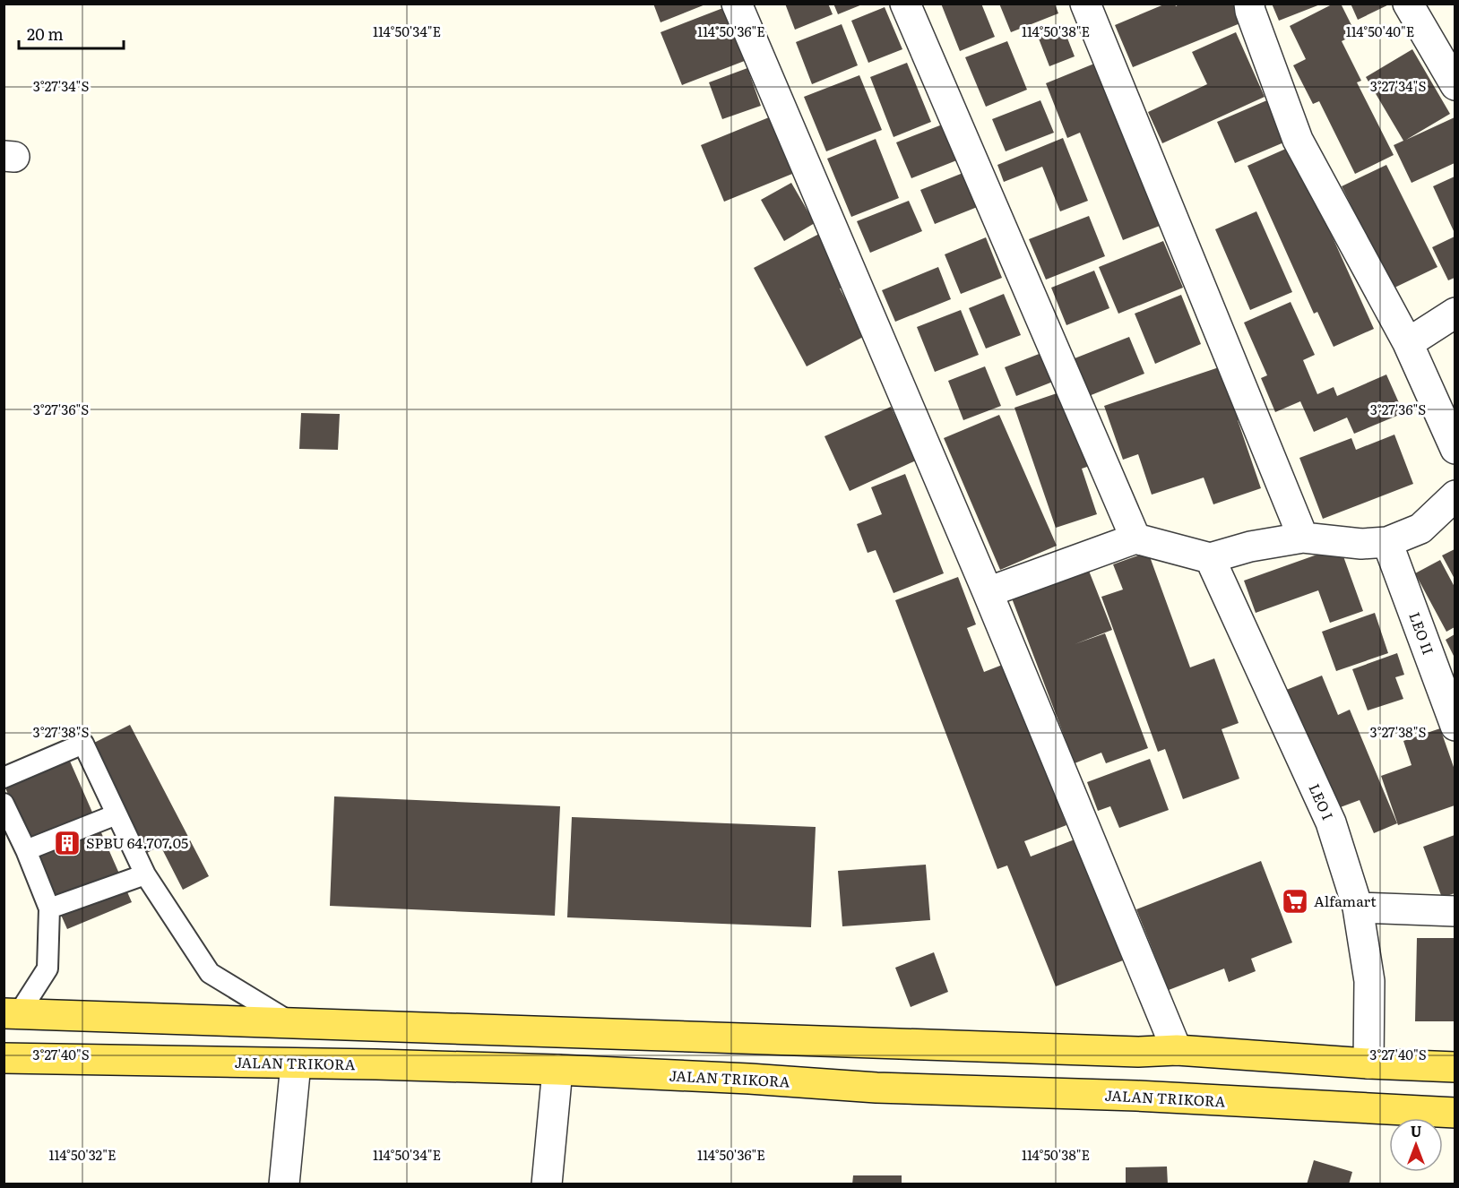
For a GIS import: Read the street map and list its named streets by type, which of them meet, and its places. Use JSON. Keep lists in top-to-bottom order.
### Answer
{
  "streets": {
    "main road": ["JALAN TRIKORA"],
    "street": ["LEO II", "LEO I"]
  },
  "places": {
    "building": ["SPBU 64.707.05"],
    "supermarket": ["Alfamart"]
  },
  "scale_bar": "20 m",
  "north": "top",
  "coordinates": [
    "114°50'34\"E",
    "114°50'36\"E",
    "114°50'38\"E",
    "114°50'40\"E",
    "3°27'34\"S",
    "3°27'36\"S",
    "3°27'38\"S",
    "3°27'40\"S",
    "114°50'32\"E"
  ]
}
